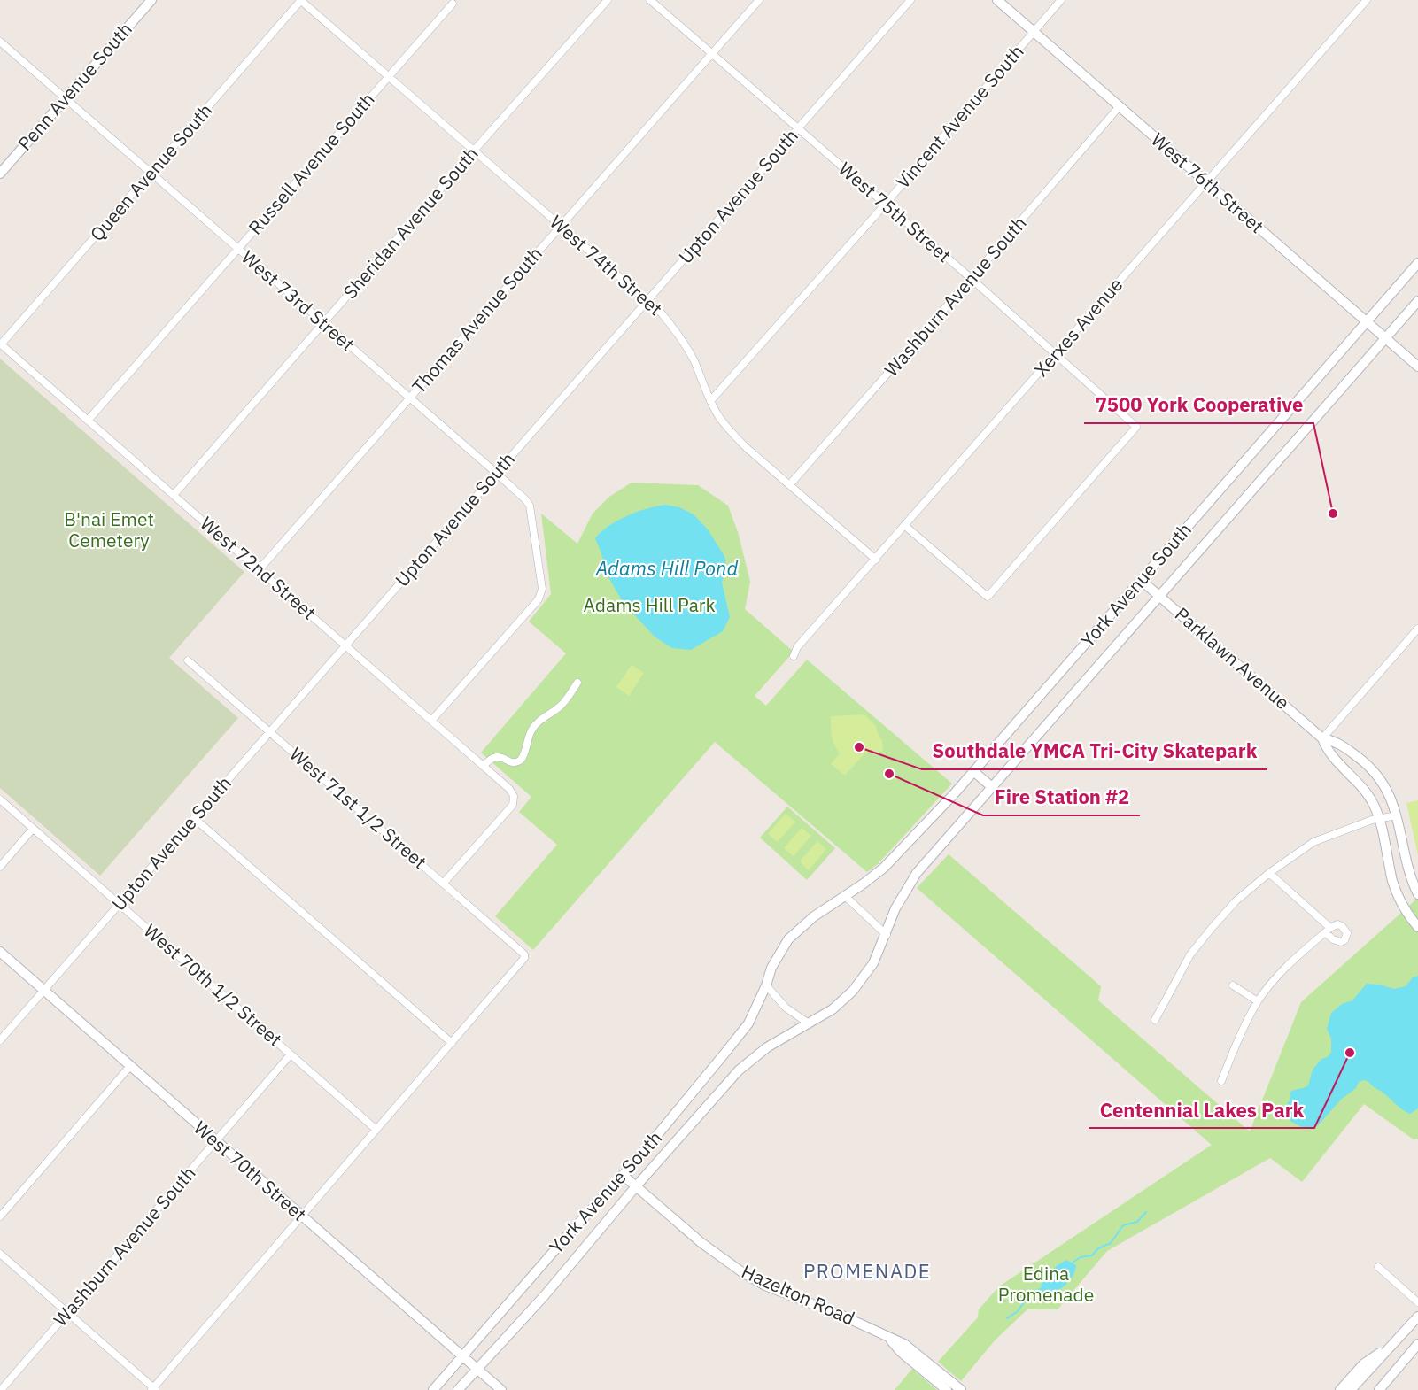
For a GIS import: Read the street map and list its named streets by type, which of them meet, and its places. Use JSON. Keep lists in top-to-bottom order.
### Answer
{
  "streets": {
    "street": [
      "Penn Avenue South",
      "Vincent Avenue South",
      "Russell Avenue South",
      "Queen Avenue South",
      "West 76th Street",
      "Upton Avenue South",
      "West 75th Street",
      "Sheridan Avenue South",
      "West 74th Street",
      "Washburn Avenue South",
      "West 73rd Street",
      "Thomas Avenue South",
      "Xerxes Avenue",
      "West 72nd Street",
      "York Avenue South",
      "Parklawn Avenue",
      "West 71st 1/2 Street",
      "West 70th 1/2 Street",
      "West 70th Street",
      "Hazelton Road"
    ]
  },
  "crossings": [
    ["Penn Avenue South", "West 73rd Street"],
    ["Vincent Avenue South", "West 76th Street"],
    ["Vincent Avenue South", "West 75th Street"],
    ["Vincent Avenue South", "West 74th Street"],
    ["Russell Avenue South", "West 74th Street"],
    ["Russell Avenue South", "West 73rd Street"],
    ["Russell Avenue South", "West 72nd Street"],
    ["Queen Avenue South", "West 74th Street"],
    ["Queen Avenue South", "West 73rd Street"],
    ["Queen Avenue South", "West 72nd Street"],
    ["West 76th Street", "Washburn Avenue South"],
    ["West 76th Street", "Xerxes Avenue"],
    ["West 76th Street", "York Avenue South"],
    ["Upton Avenue South", "West 75th Street"],
    ["Upton Avenue South", "West 74th Street"],
    ["Upton Avenue South", "West 73rd Street"],
    ["Upton Avenue South", "West 72nd Street"],
    ["Upton Avenue South", "West 71st 1/2 Street"],
    ["Upton Avenue South", "West 70th 1/2 Street"],
    ["Upton Avenue South", "West 70th Street"],
    ["West 75th Street", "Washburn Avenue South"],
    ["West 75th Street", "Thomas Avenue South"],
    ["West 75th Street", "Xerxes Avenue"],
    ["Sheridan Avenue South", "West 74th Street"],
    ["Sheridan Avenue South", "West 73rd Street"],
    ["Sheridan Avenue South", "West 72nd Street"],
    ["West 74th Street", "Washburn Avenue South"],
    ["West 74th Street", "Thomas Avenue South"],
    ["West 74th Street", "Xerxes Avenue"],
    ["Washburn Avenue South", "West 70th 1/2 Street"],
    ["Washburn Avenue South", "West 70th Street"],
    ["West 73rd Street", "Thomas Avenue South"],
    ["West 73rd Street", "West 72nd Street"],
    ["Thomas Avenue South", "West 72nd Street"],
    ["West 72nd Street", "West 71st 1/2 Street"],
    ["York Avenue South", "Parklawn Avenue"],
    ["York Avenue South", "West 70th Street"],
    ["York Avenue South", "Hazelton Road"]
  ],
  "districts": ["PROMENADE"],
  "water": ["Adams Hill Pond"],
  "parks": ["B'nai Emet Cemetery", "Adams Hill Park", "Edina Promenade"],
  "places": [
    "7500 York Cooperative",
    "Southdale YMCA Tri-City Skatepark",
    "Fire Station #2",
    "Centennial Lakes Park"
  ]
}
